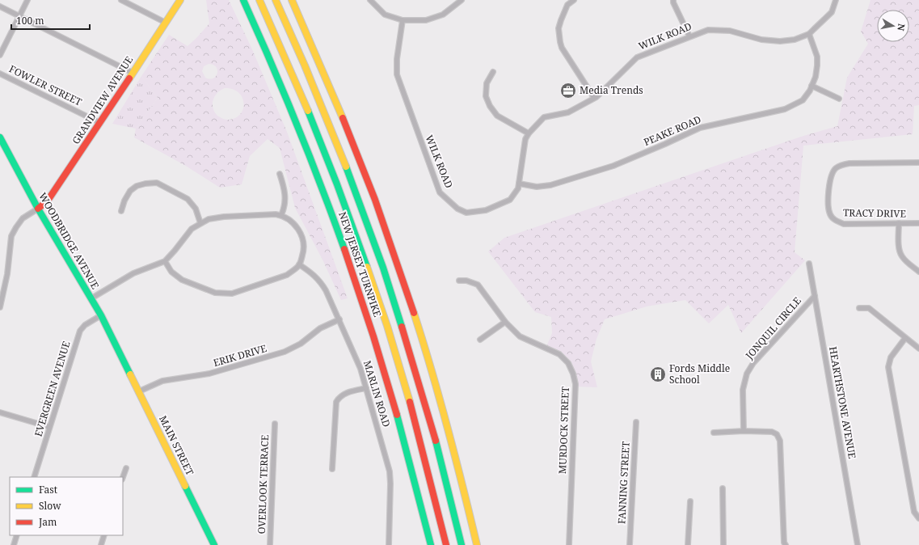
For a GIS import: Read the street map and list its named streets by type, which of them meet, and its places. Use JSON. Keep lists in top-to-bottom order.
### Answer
{
  "streets": {
    "main road": [
      "GRANDVIEW AVENUE",
      "WOODBRIDGE AVENUE",
      "NEW JERSEY TURNPIKE",
      "MAIN STREET"
    ],
    "street": [
      "WILK ROAD",
      "FOWLER STREET",
      "PEAKE ROAD",
      "TRACY DRIVE",
      "JONQUIL CIRCLE",
      "ERIK DRIVE",
      "EVERGREEN AVENUE",
      "MARLIN ROAD",
      "HEARTHSTONE AVENUE",
      "MURDOCK STREET",
      "FANNING STREET",
      "OVERLOOK TERRACE"
    ]
  },
  "crossings": [
    ["WILK ROAD", "PEAKE ROAD"],
    ["FOWLER STREET", "GRANDVIEW AVENUE"],
    ["GRANDVIEW AVENUE", "WOODBRIDGE AVENUE"],
    ["WOODBRIDGE AVENUE", "EVERGREEN AVENUE"],
    ["WOODBRIDGE AVENUE", "MAIN STREET"],
    ["JONQUIL CIRCLE", "HEARTHSTONE AVENUE"],
    ["ERIK DRIVE", "MARLIN ROAD"],
    ["ERIK DRIVE", "MAIN STREET"]
  ],
  "places": {
    "office": ["Media Trends"],
    "building": ["Fords Middle School"]
  },
  "legend": ["Fast", "Slow", "Jam"],
  "scale_bar": "100 m",
  "north": "right"
}
